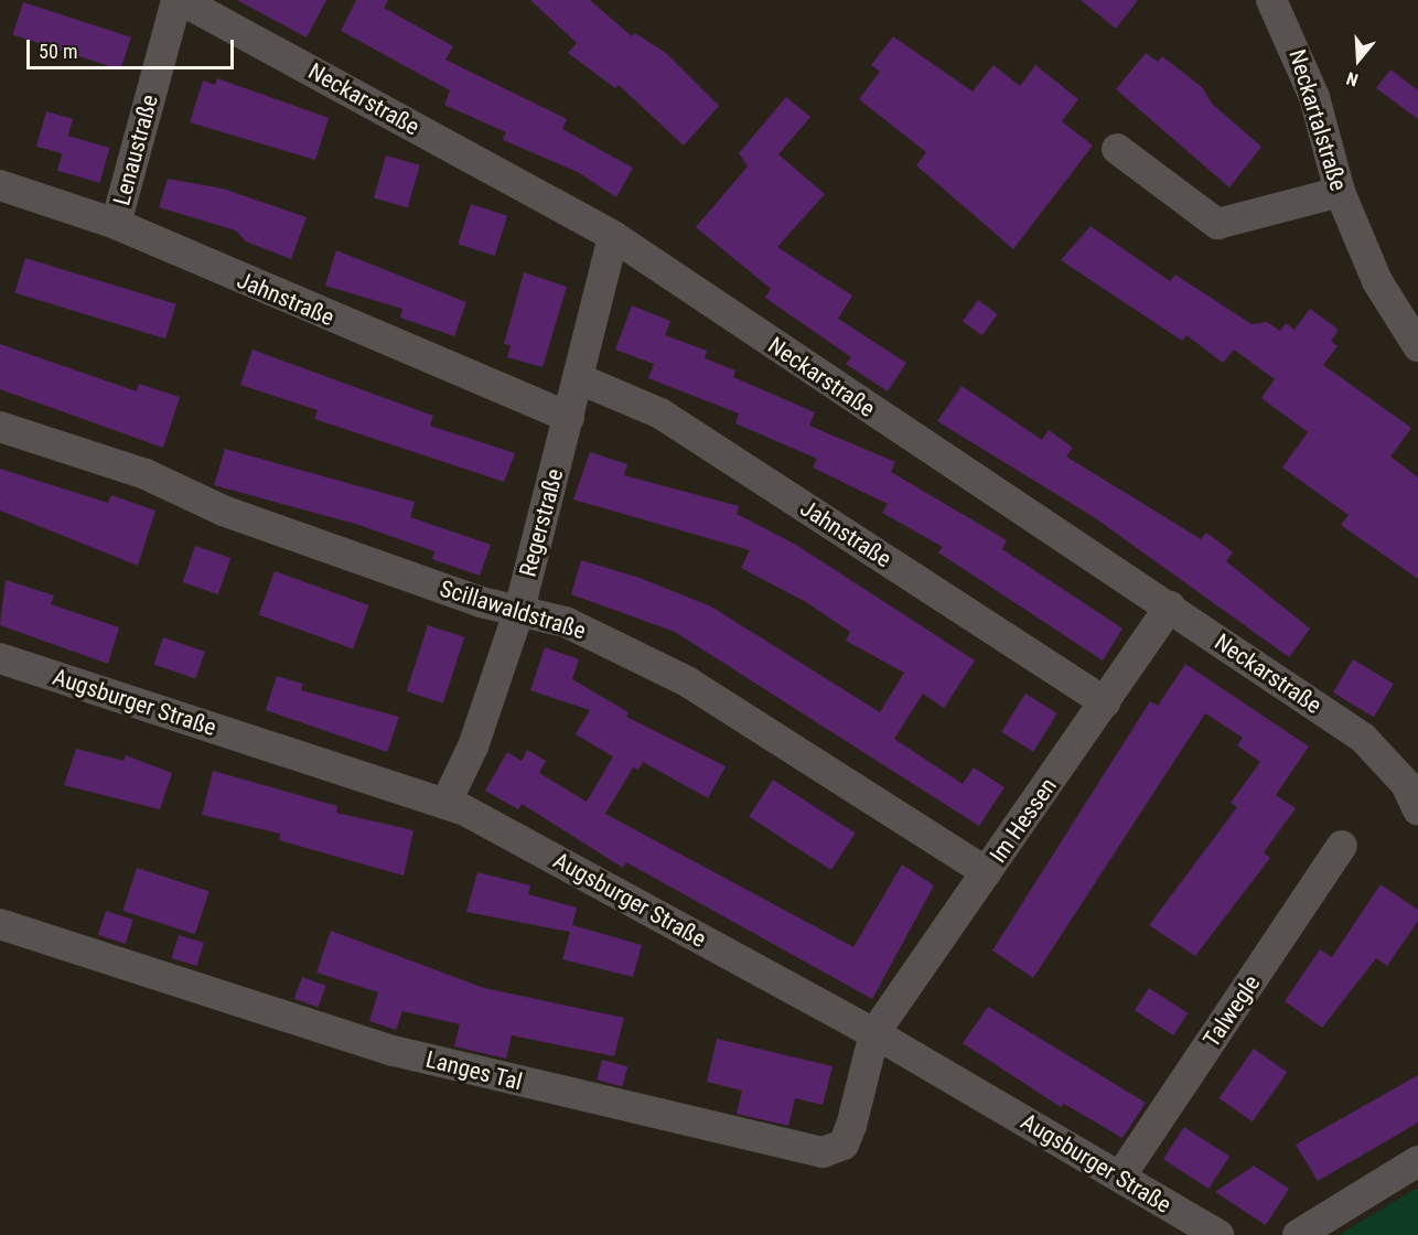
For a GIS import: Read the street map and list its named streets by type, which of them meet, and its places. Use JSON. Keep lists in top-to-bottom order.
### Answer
{
  "streets": {
    "street": [
      "Neckarstraße",
      "Neckartalstraße",
      "Lenaustraße",
      "Jahnstraße",
      "Regerstraße",
      "Scillawaldstraße",
      "Augsburger Straße",
      "Im Hessen",
      "Talwegle",
      "Langes Tal"
    ]
  },
  "crossings": [
    ["Neckarstraße", "Lenaustraße"],
    ["Neckarstraße", "Regerstraße"],
    ["Neckarstraße", "Im Hessen"],
    ["Lenaustraße", "Jahnstraße"],
    ["Jahnstraße", "Regerstraße"],
    ["Jahnstraße", "Im Hessen"],
    ["Regerstraße", "Scillawaldstraße"],
    ["Regerstraße", "Augsburger Straße"],
    ["Scillawaldstraße", "Im Hessen"],
    ["Augsburger Straße", "Im Hessen"],
    ["Augsburger Straße", "Talwegle"],
    ["Augsburger Straße", "Langes Tal"],
    ["Im Hessen", "Langes Tal"]
  ],
  "scale_bar": "50 m",
  "north": "bottom"
}
